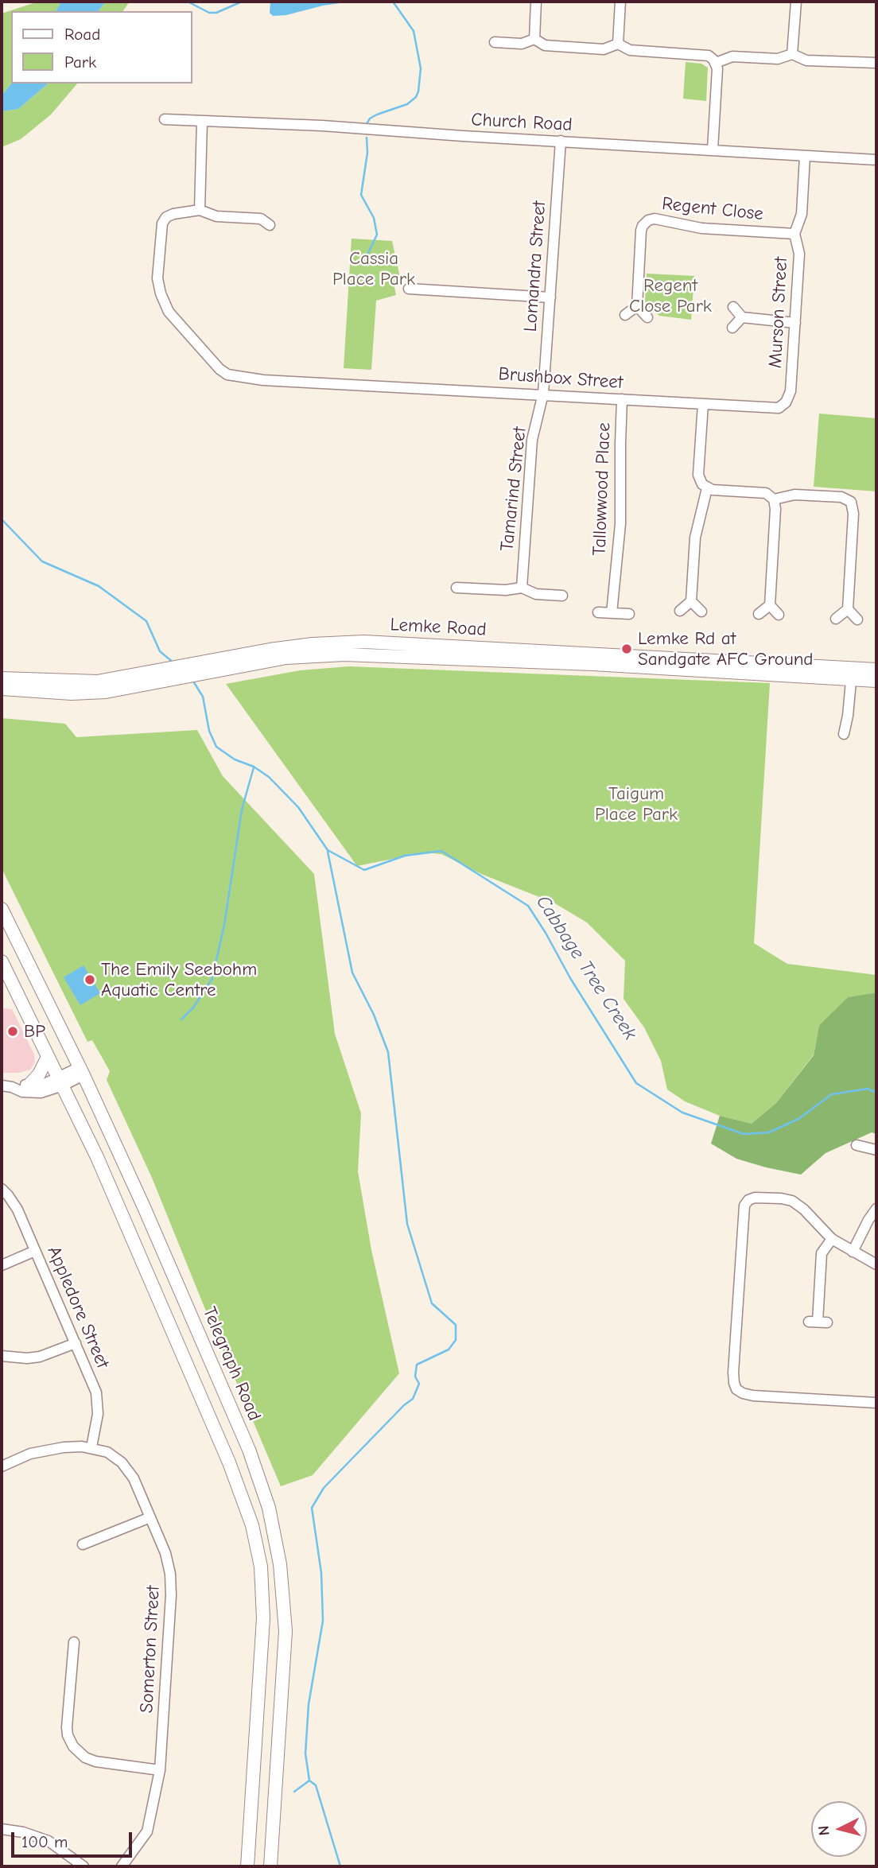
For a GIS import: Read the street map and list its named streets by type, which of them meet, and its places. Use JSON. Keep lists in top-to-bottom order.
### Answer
{
  "streets": {
    "main road": ["Lemke Road", "Telegraph Road"],
    "street": [
      "Church Road",
      "Regent Close",
      "Lomandra Street",
      "Murson Street",
      "Brushbox Street",
      "Tamarind Street",
      "Tallowwood Place",
      "Appledore Street",
      "Somerton Street"
    ]
  },
  "crossings": [
    ["Church Road", "Lomandra Street"],
    ["Church Road", "Murson Street"],
    ["Regent Close", "Murson Street"],
    ["Lomandra Street", "Brushbox Street"],
    ["Lomandra Street", "Tamarind Street"],
    ["Murson Street", "Brushbox Street"],
    ["Brushbox Street", "Tamarind Street"],
    ["Brushbox Street", "Tallowwood Place"],
    ["Appledore Street", "Somerton Street"]
  ],
  "water": ["Cabbage Tree Creek"],
  "parks": ["Cassia Place Park", "Regent Close Park", "Taigum Place Park"],
  "places": ["Lemke Rd at Sandgate AFC Ground", "The Emily Seebohm Aquatic Centre", "BP"],
  "legend": ["Road", "Park"],
  "scale_bar": "100 m",
  "north": "left"
}
